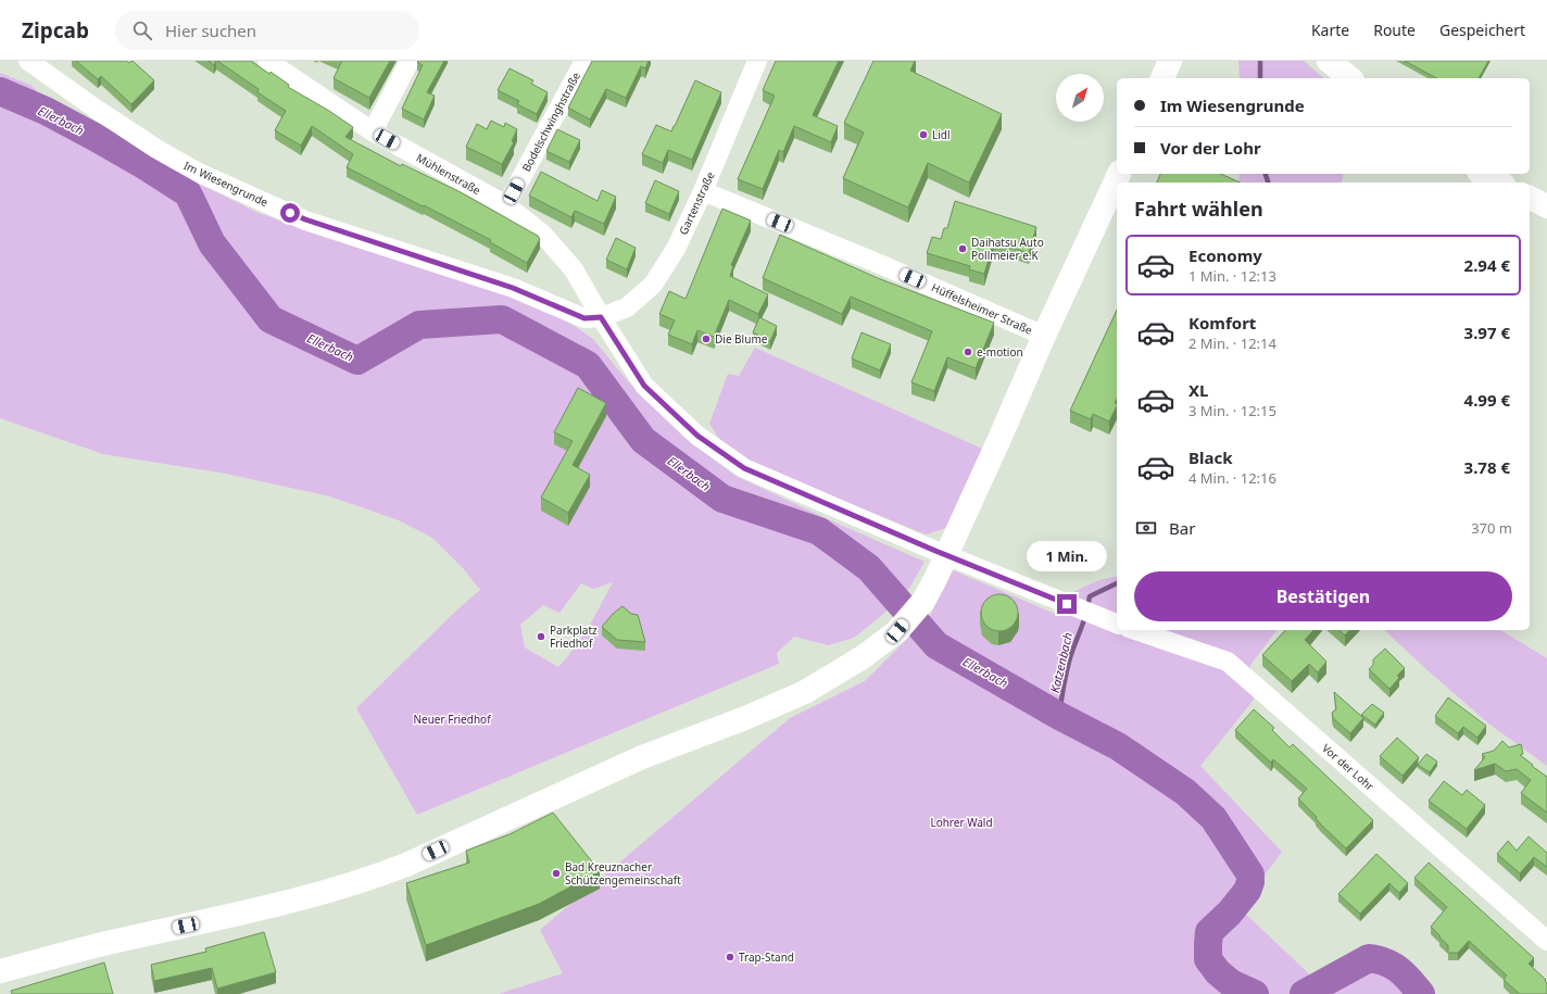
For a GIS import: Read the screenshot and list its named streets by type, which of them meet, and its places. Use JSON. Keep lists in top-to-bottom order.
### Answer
{
  "streets": {
    "street": [
      "Bodelschwinghstraße",
      "Mühlenstraße",
      "Im Wiesengrunde",
      "Gartenstraße",
      "Hüffelsheimer Straße",
      "Vor der Lohr"
    ]
  },
  "crossings": [
    ["Bodelschwinghstraße", "Mühlenstraße"],
    ["Mühlenstraße", "Im Wiesengrunde"],
    ["Mühlenstraße", "Gartenstraße"],
    ["Im Wiesengrunde", "Gartenstraße"],
    ["Gartenstraße", "Hüffelsheimer Straße"]
  ],
  "water": ["Ellerbach", "Katzenbach"],
  "parks": ["Neuer Friedhof", "Lohrer Wald"],
  "places": [
    "Lidl",
    "Daihatsu Auto Pollmeier e.K",
    "Die Blume",
    "e-motion",
    "Parkplatz Friedhof",
    "Bad Kreuznacher Schützengemeinschaft",
    "Trap-Stand"
  ],
  "north": "top right",
  "page": {
    "header": "Zipcab",
    "search": "Hier suchen",
    "nav": ["Karte", "Route", "Gespeichert"],
    "banner": ["Im Wiesengrunde", "Vor der Lohr"],
    "heading": "Fahrt wählen",
    "list": [
      {
        "name": "Economy",
        "note": "1 Min. · 12:13",
        "value": "2.94 €"
      },
      {
        "name": "Komfort",
        "note": "2 Min. · 12:14",
        "value": "3.97 €"
      },
      {
        "name": "XL",
        "note": "3 Min. · 12:15",
        "value": "4.99 €"
      },
      {
        "name": "Black",
        "note": "4 Min. · 12:16",
        "value": "3.78 €"
      }
    ],
    "pay": ["Bar", "370 m"],
    "bubble": "1 Min.",
    "buttons": "Bestätigen"
  }
}
